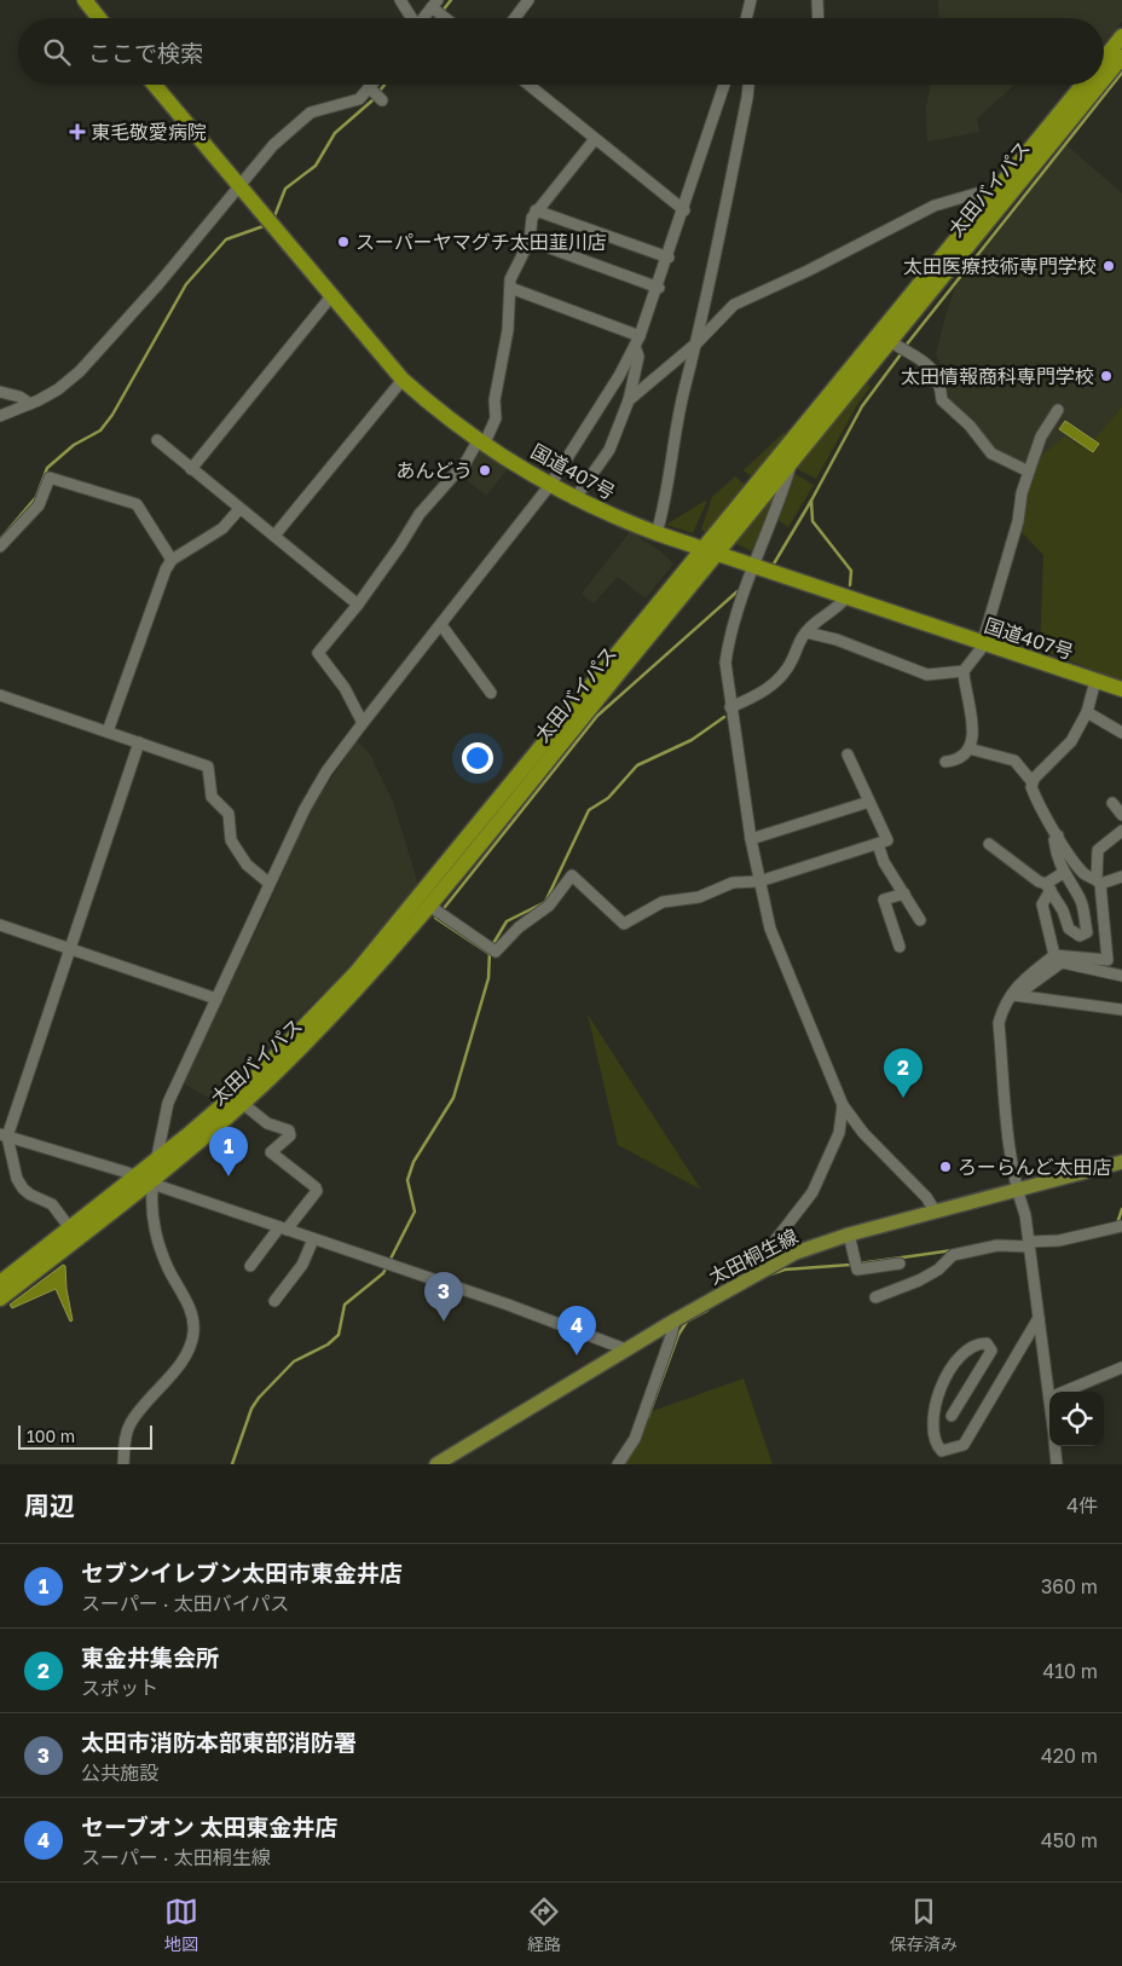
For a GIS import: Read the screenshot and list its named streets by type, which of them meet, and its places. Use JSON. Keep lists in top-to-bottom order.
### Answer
{
  "streets": {
    "highway": ["太田バイパス", "国道407号"],
    "main road": ["太田桐生線"]
  },
  "crossings": [
    ["太田バイパス", "国道407号"]
  ],
  "places": {
    "health": ["東毛敬愛病院"],
    "other": [
      "スーパーヤマグチ太田韮川店",
      "太田医療技術専門学校",
      "太田情報商科専門学校",
      "あんどう",
      "ろーらんど太田店"
    ]
  },
  "scale_bar": "100 m",
  "page": {
    "search": "ここで検索",
    "pins": [
      "2",
      "1",
      "3",
      "4"
    ],
    "scale": "100 m",
    "heading": ["周辺", "4件"],
    "list": [
      {
        "mark": "1",
        "name": "セブンイレブン太田市東金井店",
        "note": "スーパー · 太田バイパス",
        "value": "360 m"
      },
      {
        "mark": "2",
        "name": "東金井集会所",
        "note": "スポット",
        "value": "410 m"
      },
      {
        "mark": "3",
        "name": "太田市消防本部東部消防署",
        "note": "公共施設",
        "value": "420 m"
      },
      {
        "mark": "4",
        "name": "セーブオン 太田東金井店",
        "note": "スーパー · 太田桐生線",
        "value": "450 m"
      }
    ],
    "nav": ["地図", "経路", "保存済み"]
  }
}
